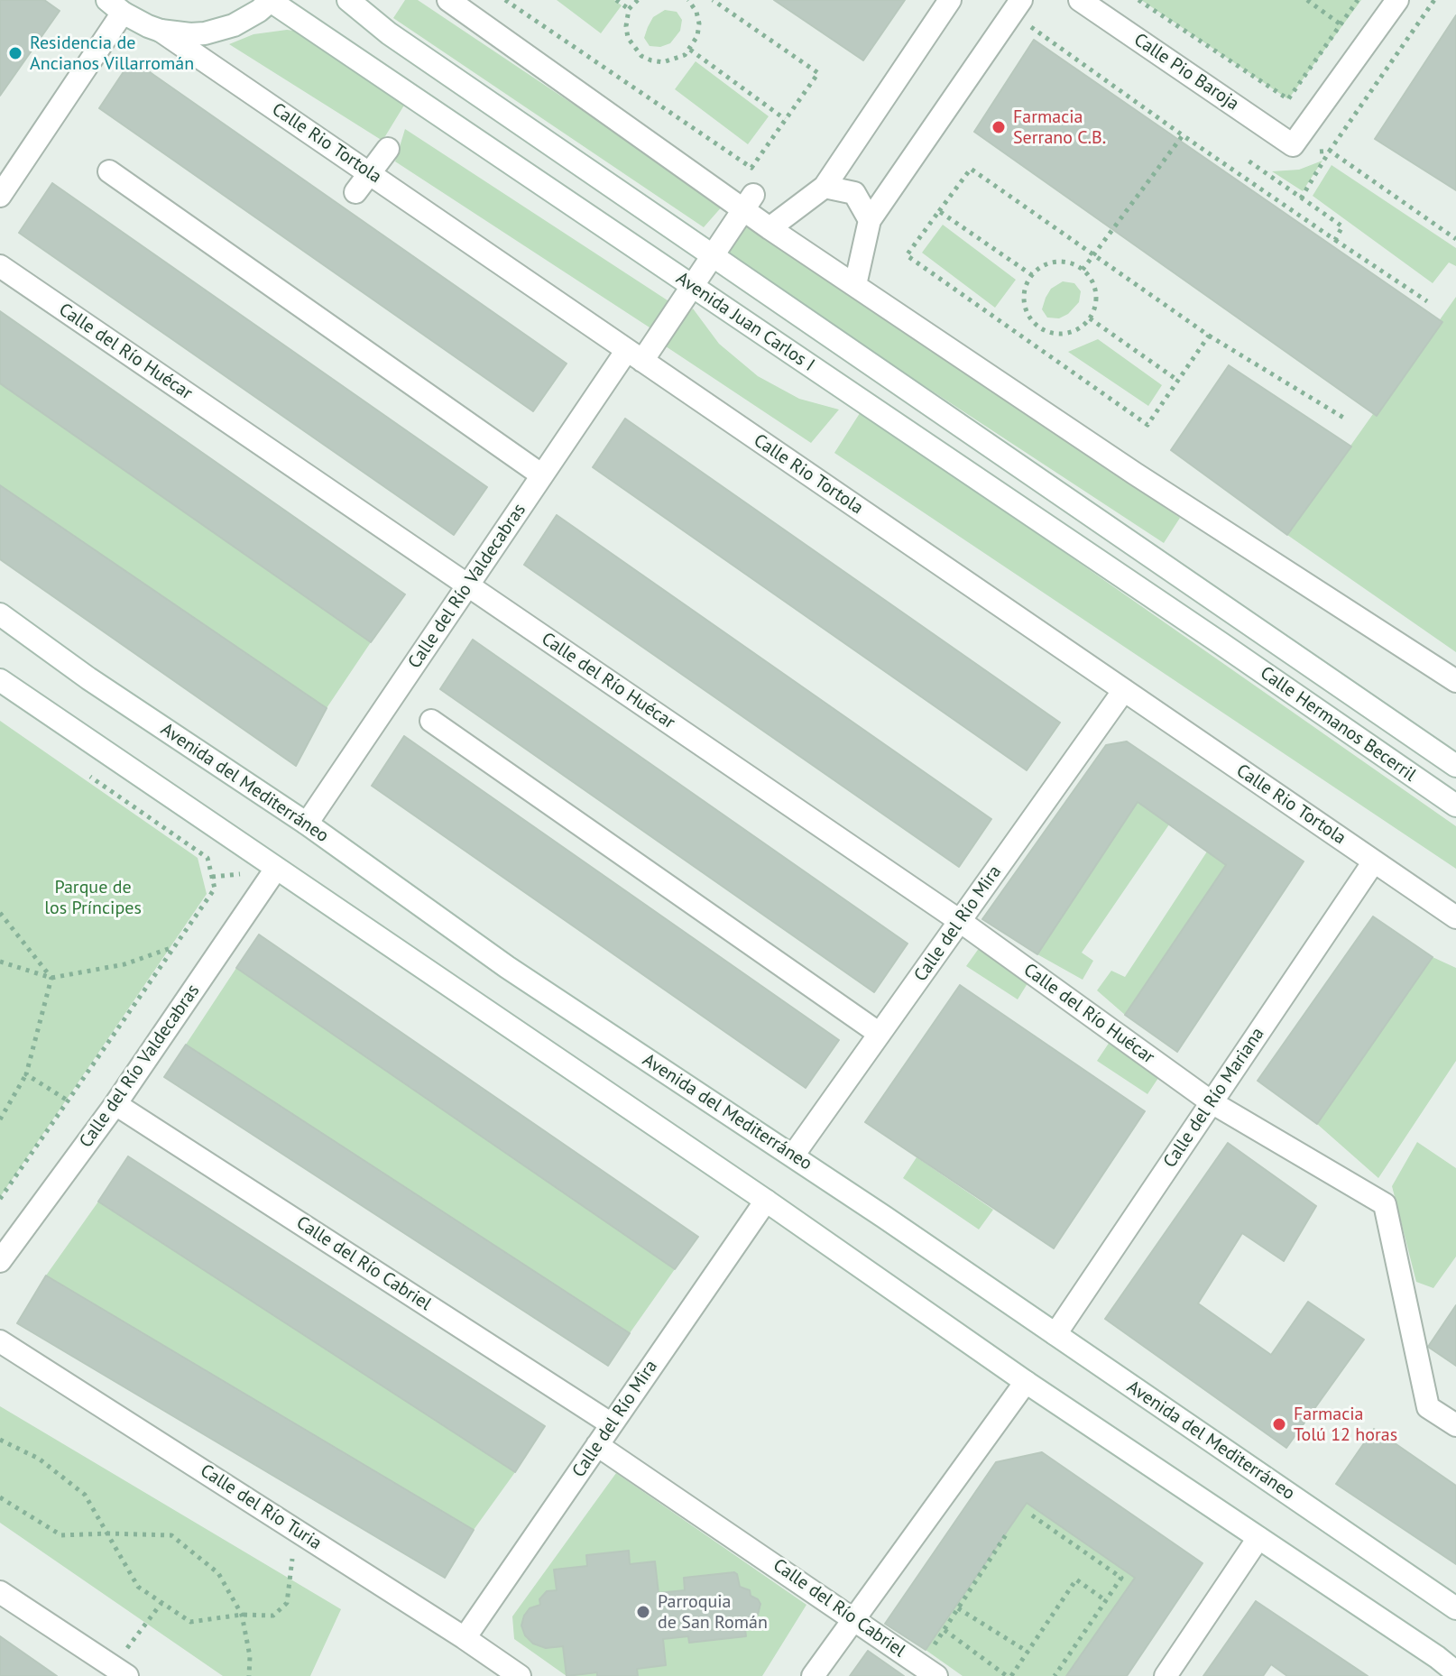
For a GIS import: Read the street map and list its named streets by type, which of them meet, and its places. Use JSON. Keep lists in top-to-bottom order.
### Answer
{
  "streets": {
    "street": [
      "Calle Pio Baroja",
      "Calle Rio Tortola",
      "Avenida Juan Carlos I",
      "Calle del Río Huécar",
      "Calle del Río Valdecabras",
      "Calle Hermanos Becerril",
      "Avenida del Mediterráneo",
      "Calle del Río Mira",
      "Calle del Río Mariana",
      "Calle del Río Cabriel",
      "Calle del Río Turia"
    ]
  },
  "crossings": [
    ["Calle Rio Tortola", "Calle del Río Valdecabras"],
    ["Calle Rio Tortola", "Calle del Río Mira"],
    ["Calle Rio Tortola", "Calle del Río Mariana"],
    ["Avenida Juan Carlos I", "Calle del Río Valdecabras"],
    ["Avenida Juan Carlos I", "Calle Hermanos Becerril"],
    ["Calle del Río Huécar", "Calle del Río Valdecabras"],
    ["Calle del Río Huécar", "Calle del Río Mira"],
    ["Calle del Río Huécar", "Calle del Río Mariana"],
    ["Calle del Río Valdecabras", "Avenida del Mediterráneo"],
    ["Calle del Río Valdecabras", "Calle del Río Cabriel"],
    ["Avenida del Mediterráneo", "Calle del Río Mira"],
    ["Avenida del Mediterráneo", "Calle del Río Mariana"],
    ["Calle del Río Mira", "Calle del Río Cabriel"],
    ["Calle del Río Mira", "Calle del Río Turia"]
  ],
  "parks": ["Parque de los Príncipes"],
  "places": [
    "Residencia de Ancianos Villarromán",
    "Farmacia Serrano C.B.",
    "Farmacia Tolú 12 horas",
    "Parroquia de San Román"
  ]
}
